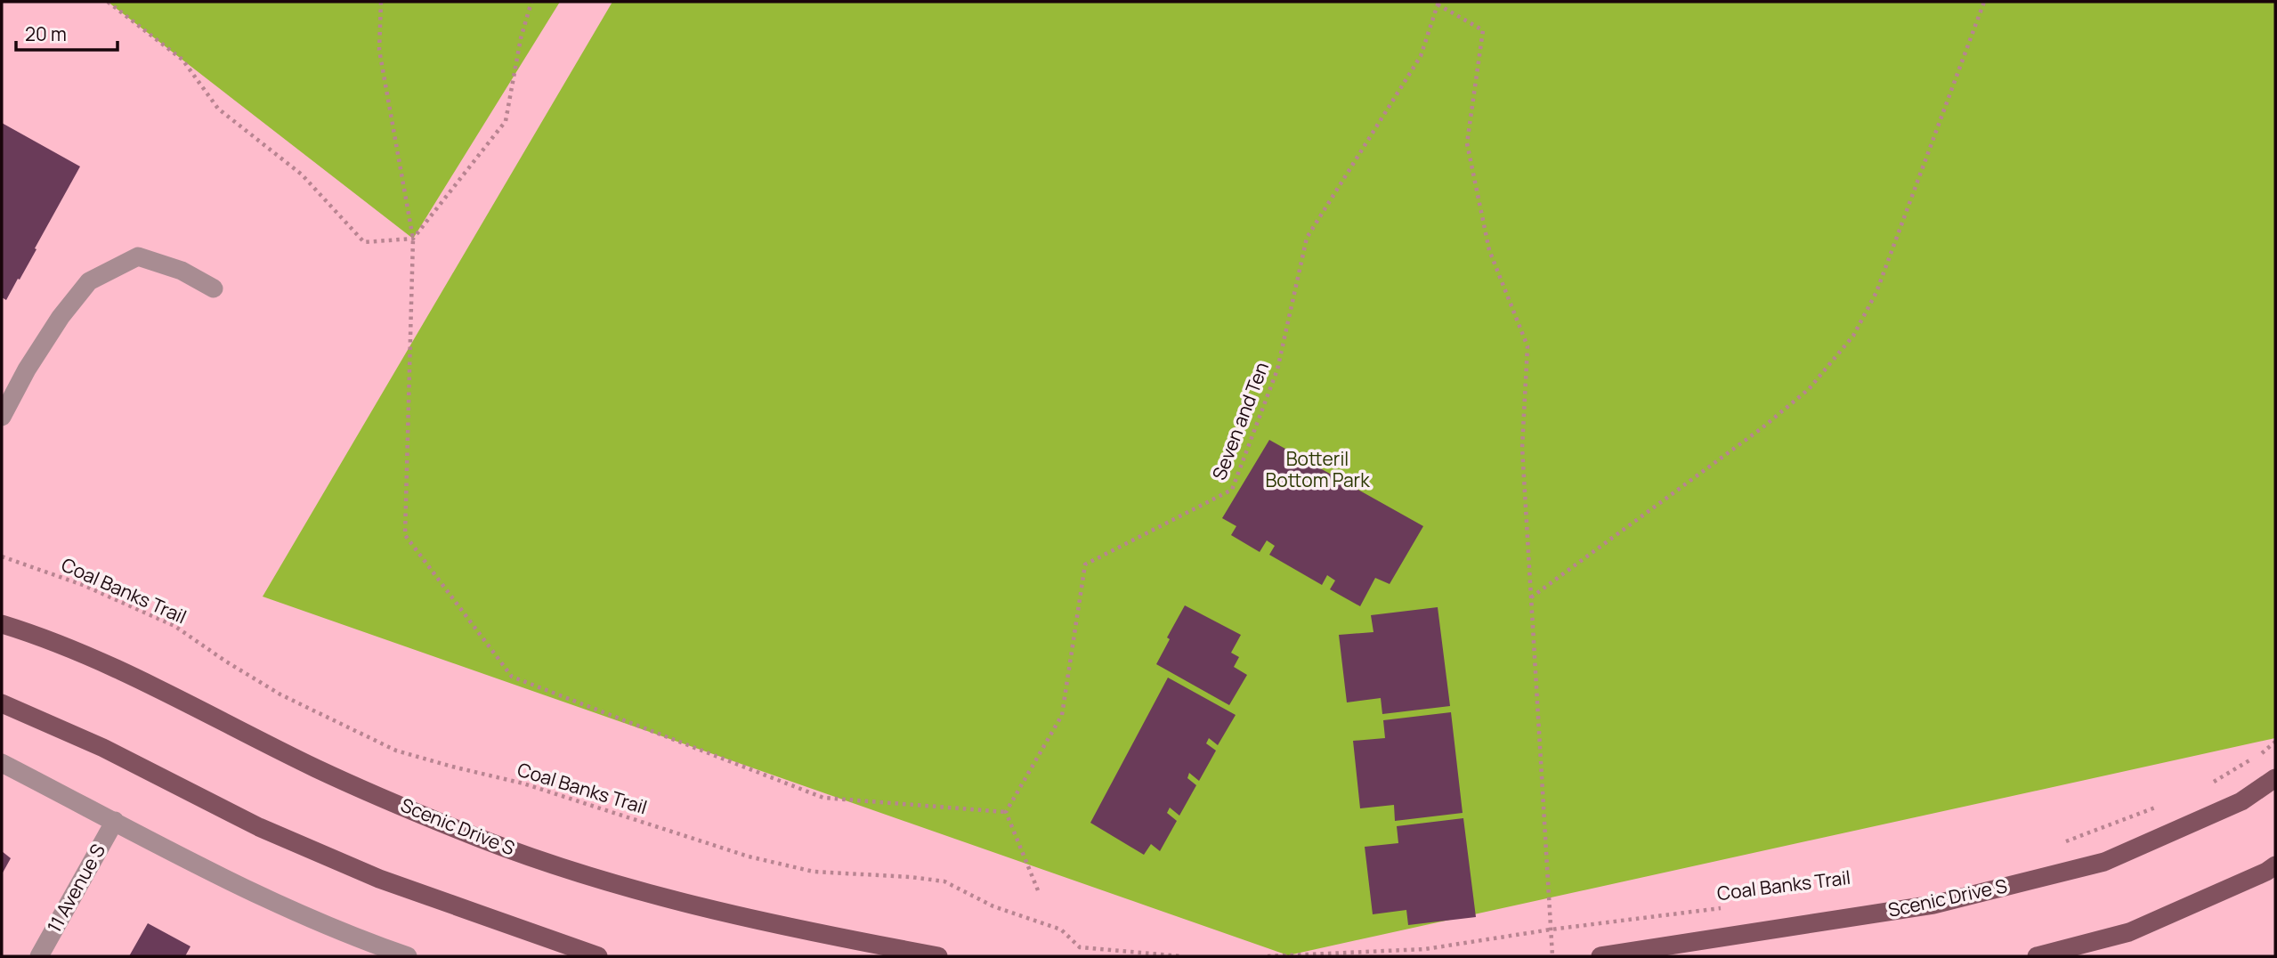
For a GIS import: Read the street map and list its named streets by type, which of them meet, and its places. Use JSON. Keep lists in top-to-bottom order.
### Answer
{
  "streets": {
    "main road": ["Scenic Drive S"],
    "street": ["11 Avenue S"],
    "path": ["Seven and Ten", "Coal Banks Trail"]
  },
  "parks": ["Botteril Bottom Park"],
  "scale_bar": "20 m"
}
